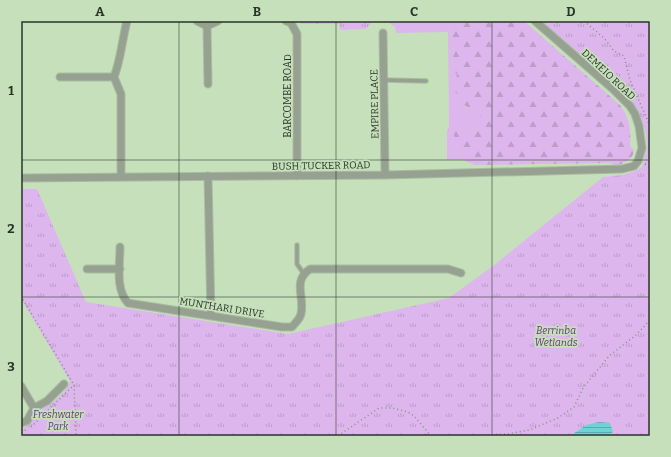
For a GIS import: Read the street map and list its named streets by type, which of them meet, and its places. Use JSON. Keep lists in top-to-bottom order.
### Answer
{
  "streets": {
    "street": [
      "DEMEIO ROAD",
      "BARCOMBE ROAD",
      "EMPIRE PLACE",
      "BUSH TUCKER ROAD",
      "MUNTHARI DRIVE"
    ]
  },
  "crossings": [
    ["DEMEIO ROAD", "BUSH TUCKER ROAD"],
    ["BARCOMBE ROAD", "BUSH TUCKER ROAD"],
    ["EMPIRE PLACE", "BUSH TUCKER ROAD"]
  ],
  "parks": ["Berrinba Wetlands", "Freshwater Park"],
  "grid": {
    "columns": [
      "A",
      "B",
      "C",
      "D"
    ],
    "rows": ["1", "2", "3"]
  }
}
